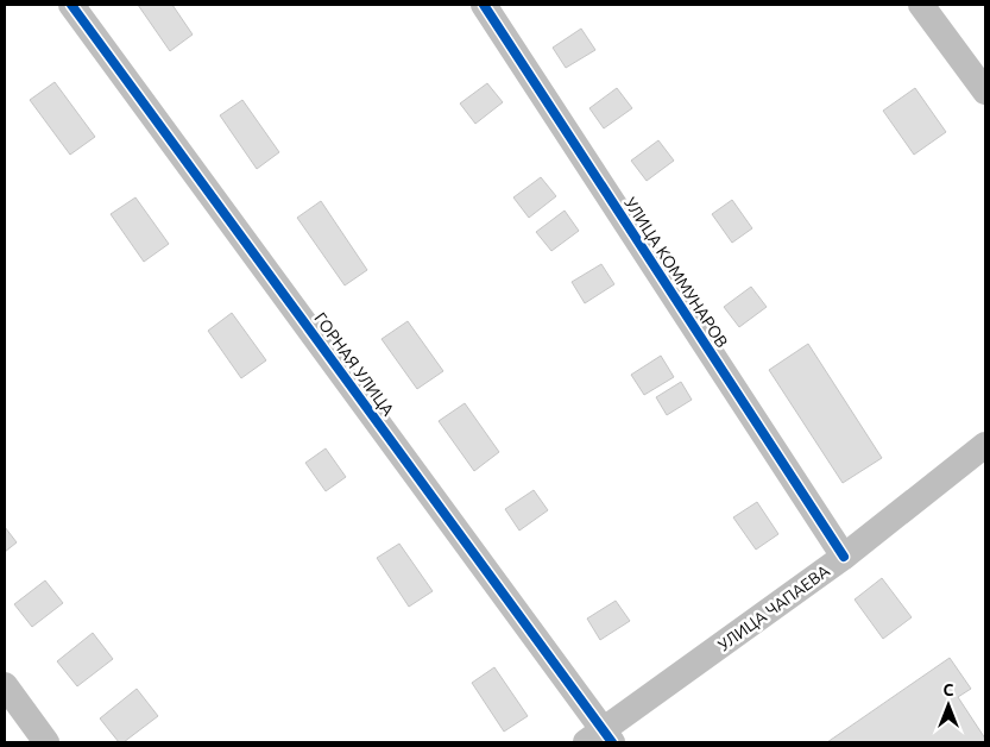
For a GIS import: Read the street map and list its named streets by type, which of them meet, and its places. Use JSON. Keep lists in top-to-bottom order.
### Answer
{
  "streets": {
    "street": ["УЛИЦА КОММУНАРОВ", "ГОРНАЯ УЛИЦА", "УЛИЦА ЧАПАЕВА"]
  },
  "crossings": [
    ["УЛИЦА КОММУНАРОВ", "УЛИЦА ЧАПАЕВА"],
    ["ГОРНАЯ УЛИЦА", "УЛИЦА ЧАПАЕВА"]
  ],
  "north": "top"
}
